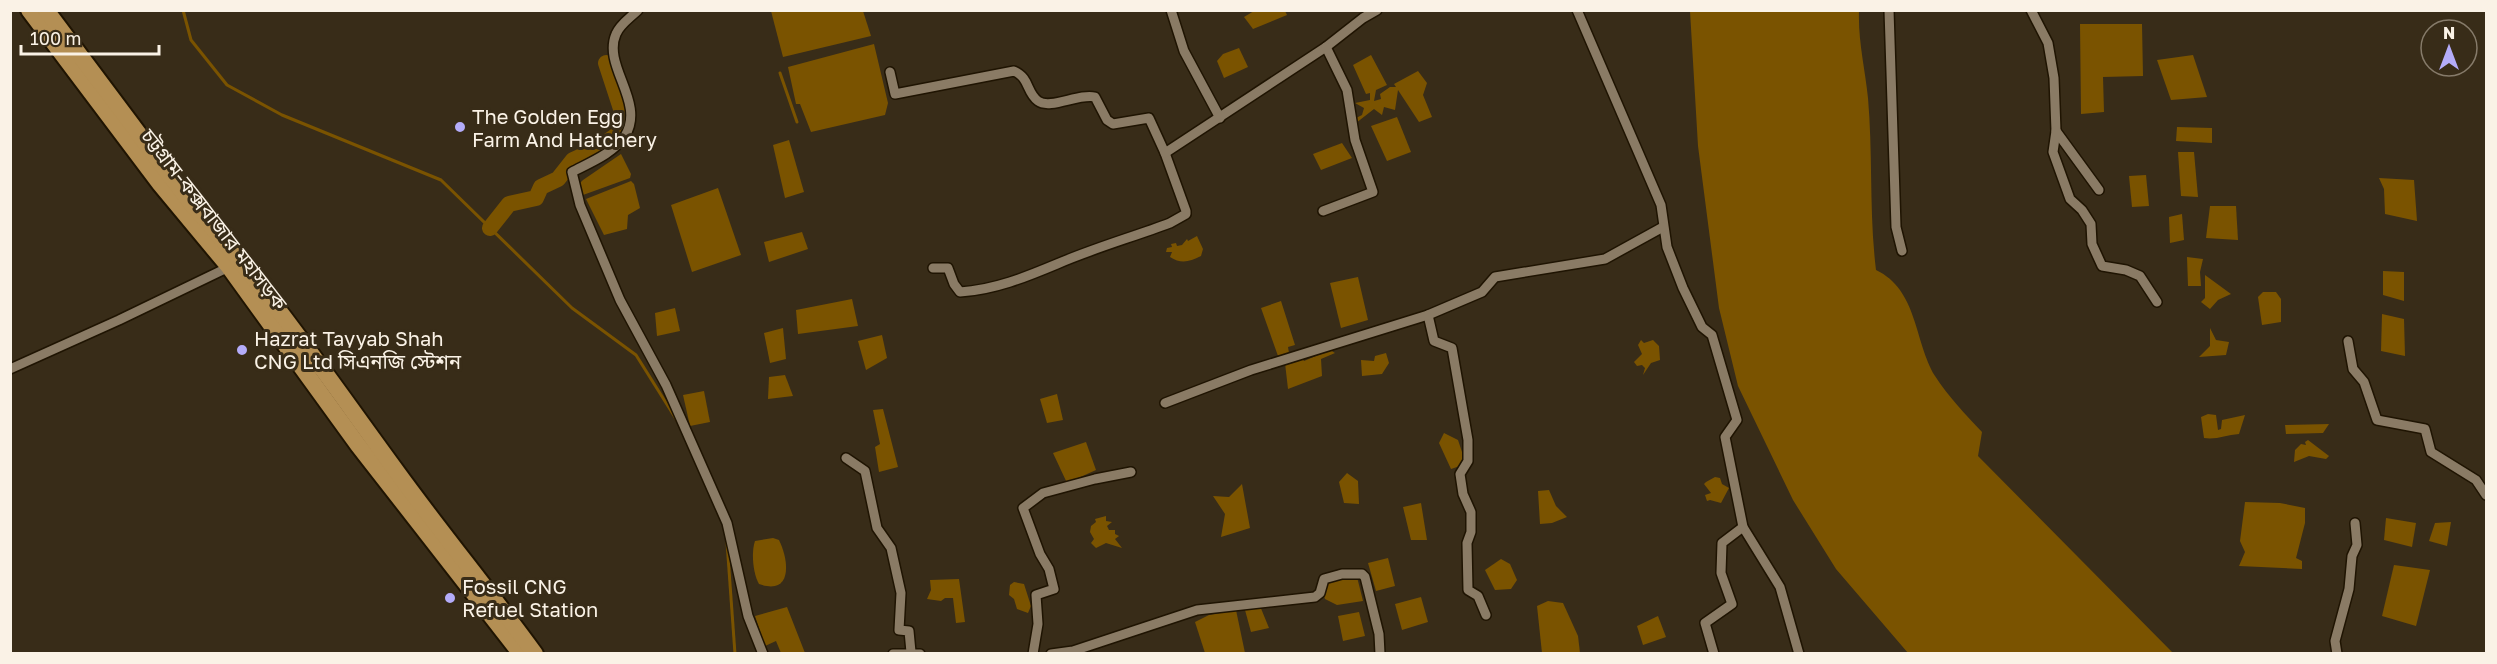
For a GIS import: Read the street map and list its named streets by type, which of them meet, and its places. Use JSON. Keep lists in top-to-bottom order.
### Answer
{
  "streets": {
    "highway": ["চট্টগ্রাম-কক্সবাজার মহাসড়ক"]
  },
  "places": ["The Golden Egg Farm And Hatchery", "Hazrat Tayyab Shah CNG Ltd সিএনজি স্টেশন", "Fossil CNG Refuel Station"],
  "scale_bar": "100 m",
  "north": "top"
}
